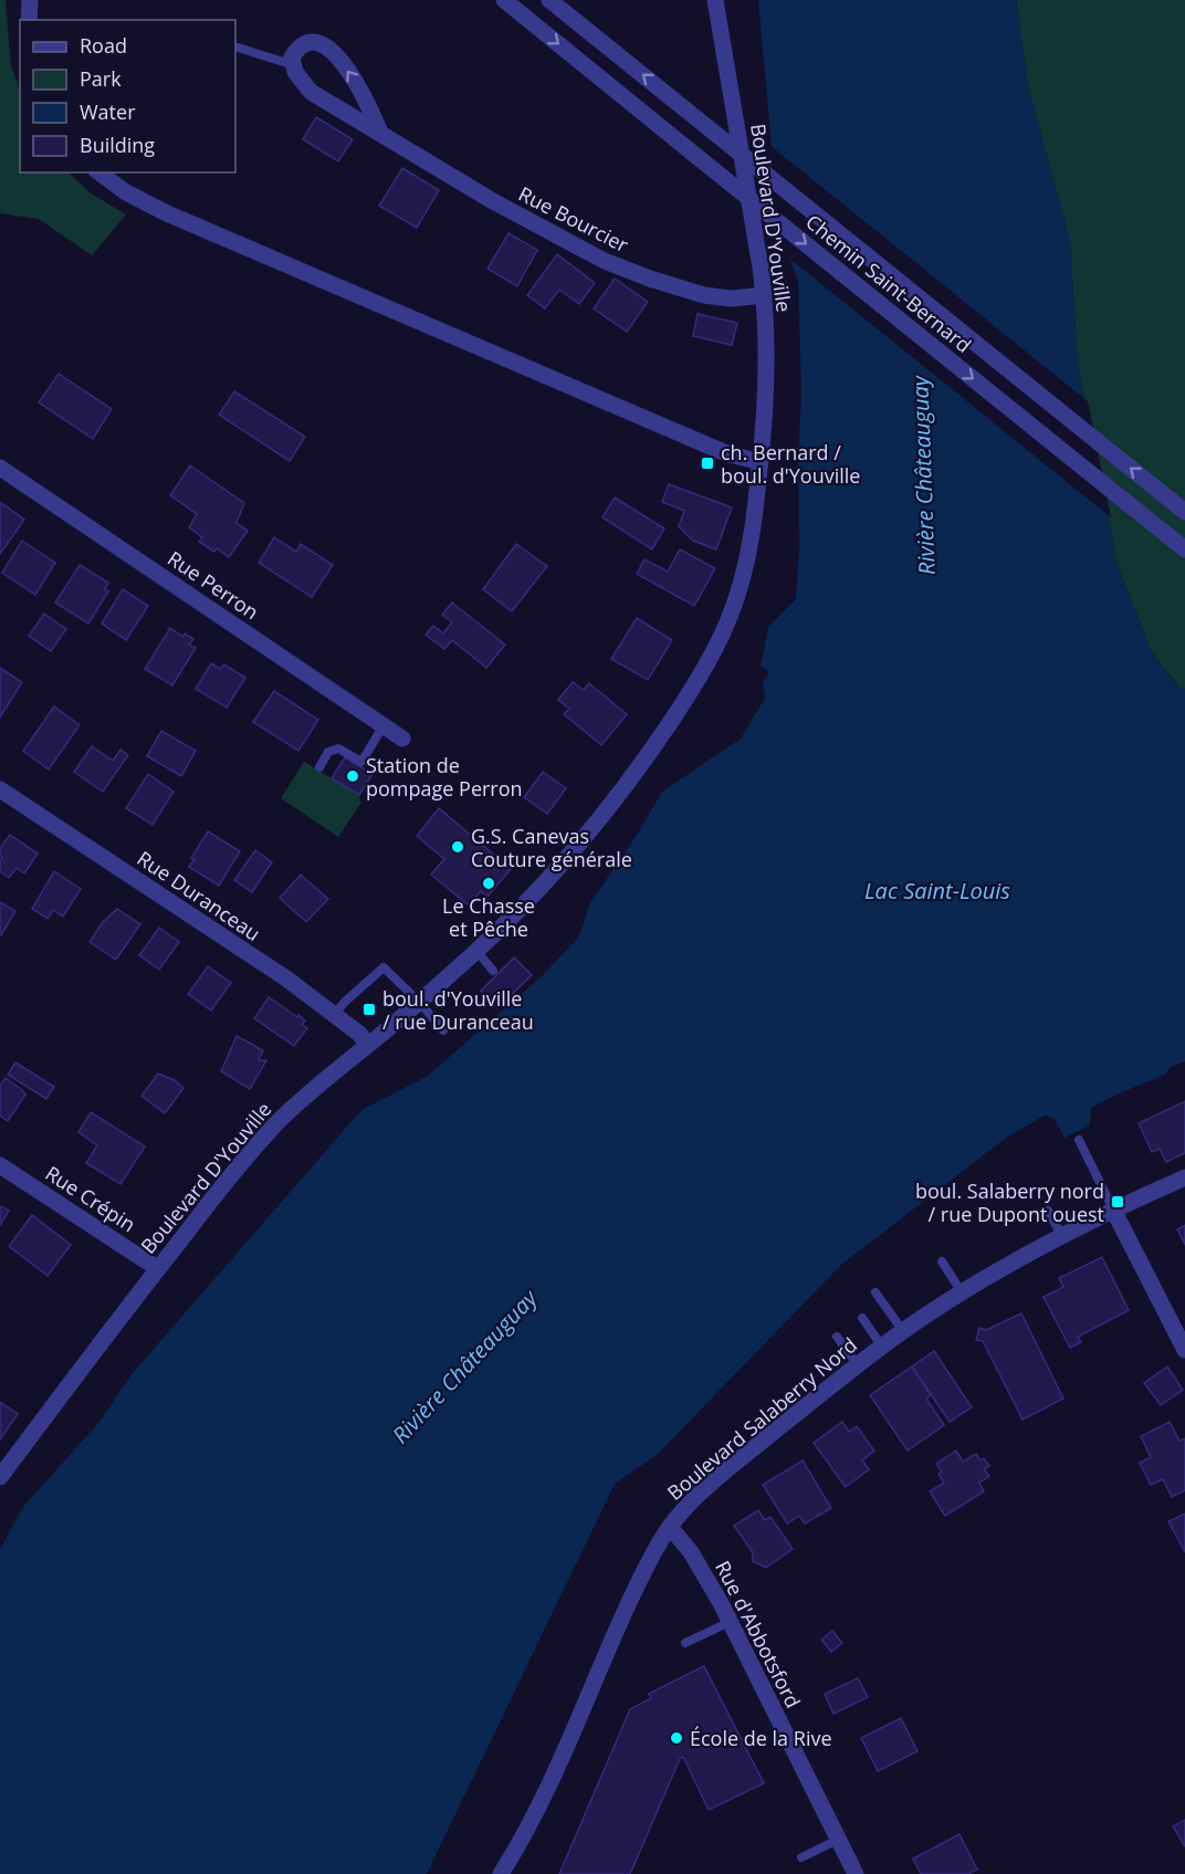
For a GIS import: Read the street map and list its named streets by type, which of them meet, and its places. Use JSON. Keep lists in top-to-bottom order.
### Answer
{
  "streets": {
    "street": [
      "Boulevard D'Youville",
      "Rue Bourcier",
      "Chemin Saint-Bernard",
      "Rue Perron",
      "Rue Duranceau",
      "Rue Crépin",
      "Boulevard Salaberry Nord",
      "Rue d'Abbotsford"
    ]
  },
  "crossings": [
    ["Boulevard D'Youville", "Rue Bourcier"],
    ["Boulevard D'Youville", "Rue Duranceau"],
    ["Boulevard D'Youville", "Rue Crépin"],
    ["Boulevard Salaberry Nord", "Rue d'Abbotsford"]
  ],
  "water": ["Rivière Châteauguay", "Lac Saint-Louis"],
  "places": {
    "transit": ["ch. Bernard / boul. d'Youville", "boul. d'Youville / rue Duranceau", "boul. Salaberry nord / rue Dupont ouest"],
    "other": [
      "Station de pompage Perron",
      "G.S. Canevas Couture générale",
      "Le Chasse et Pêche",
      "École de la Rive"
    ]
  },
  "legend": [
    "Road",
    "Park",
    "Water",
    "Building"
  ]
}
